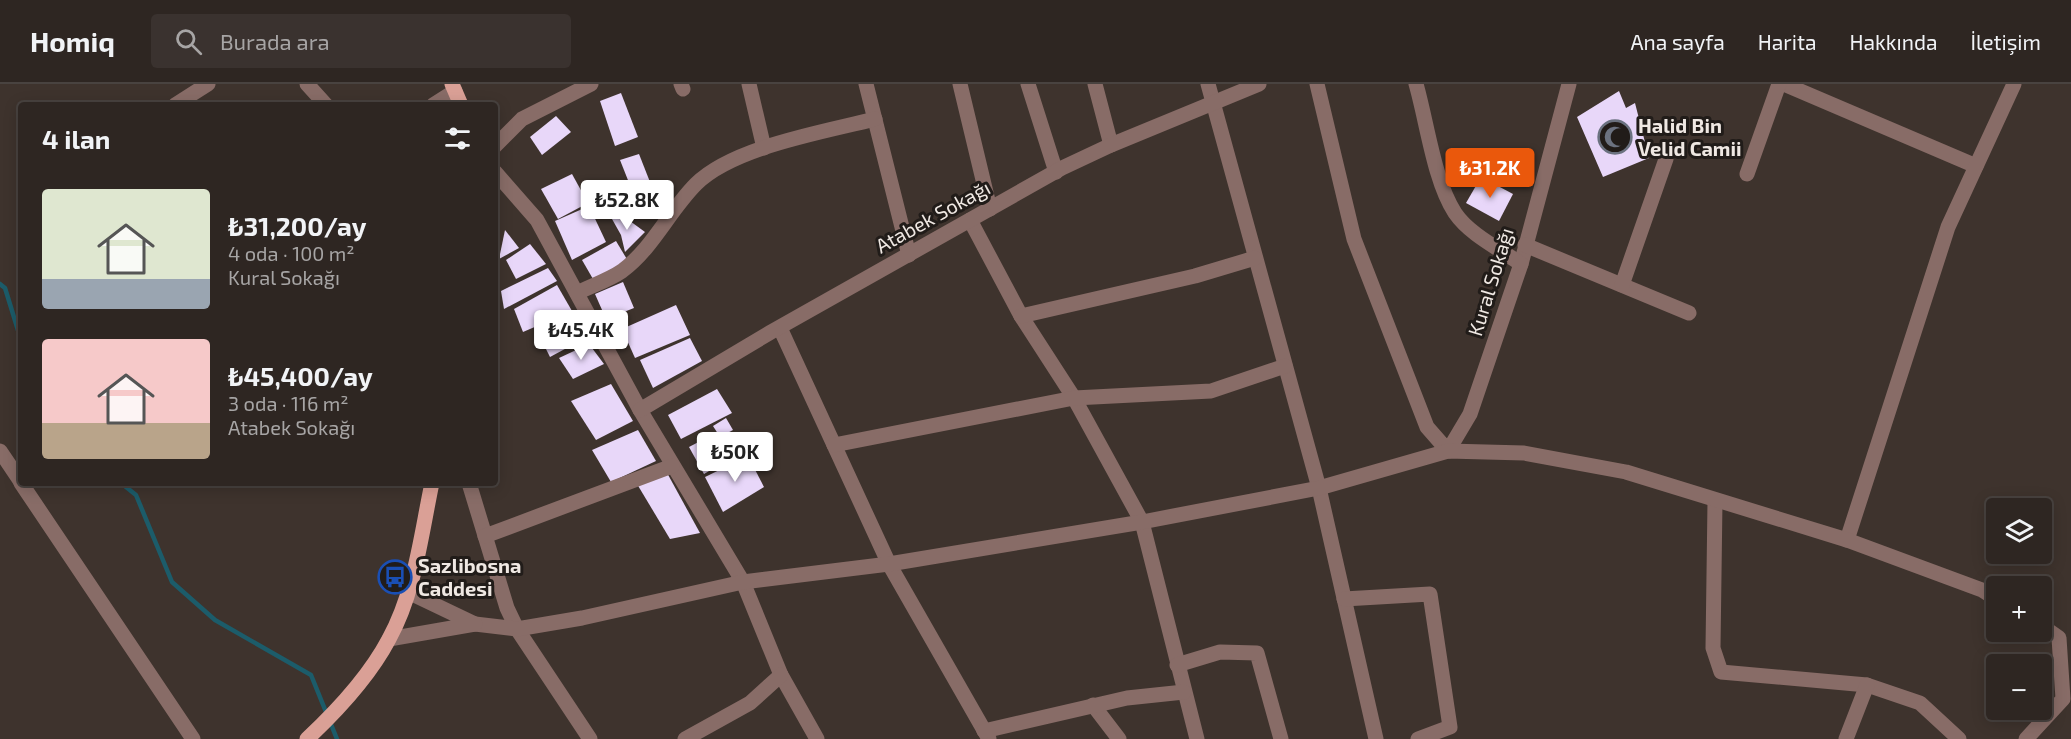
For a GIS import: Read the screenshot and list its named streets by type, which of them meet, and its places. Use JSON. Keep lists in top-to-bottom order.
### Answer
{
  "streets": {
    "street": ["Atabek Sokağı", "Kural Sokağı"]
  },
  "places": {
    "mosque": ["Halid Bin Velid Camii"],
    "bus stop": ["Sazlibosna Caddesi"]
  },
  "page": {
    "header": "Homiq",
    "search": "Burada ara",
    "nav": [
      "Ana sayfa",
      "Harita",
      "Hakkında",
      "İletişim"
    ],
    "heading": "4 ilan",
    "price": [
      "₺31.2K",
      "₺52.8K",
      "₺45.4K",
      "₺50K"
    ],
    "list": [
      {
        "name": "₺31,200/ay",
        "note": "4 oda · 100 m² · Kural Sokağı"
      },
      {
        "name": "₺45,400/ay",
        "note": "3 oda · 116 m² · Atabek Sokağı"
      }
    ],
    "map_buttons": ["+", "−"]
  }
}
